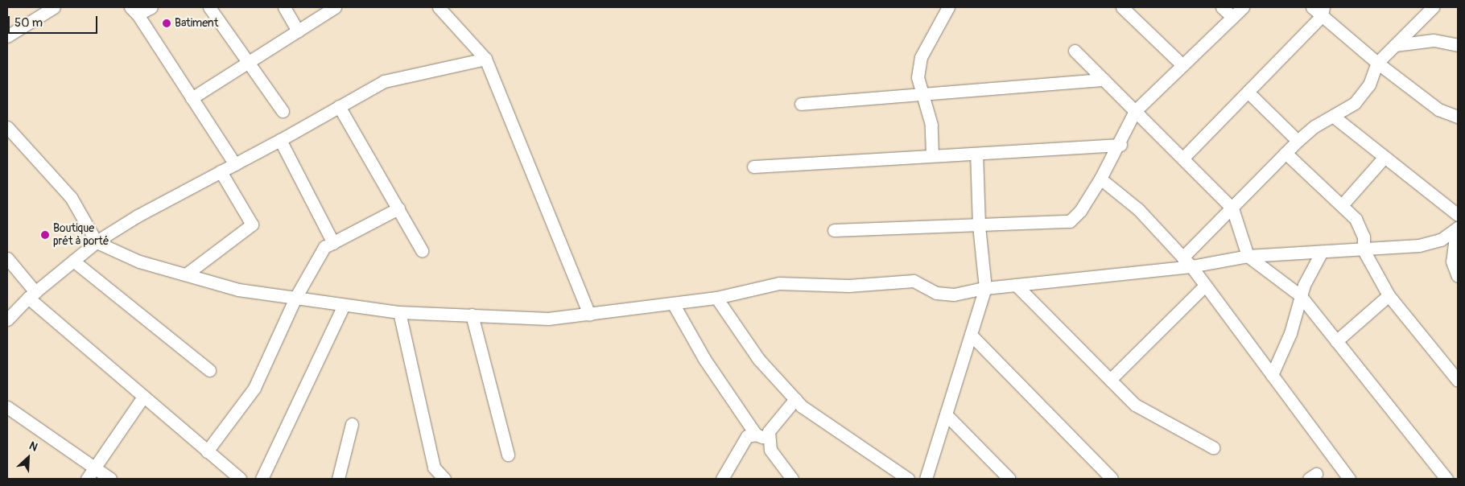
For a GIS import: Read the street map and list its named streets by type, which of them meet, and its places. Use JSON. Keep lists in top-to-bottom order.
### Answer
{
  "places": ["Batiment", "Boutique prét à porté"],
  "scale_bar": "50 m",
  "north": "top right"
}
